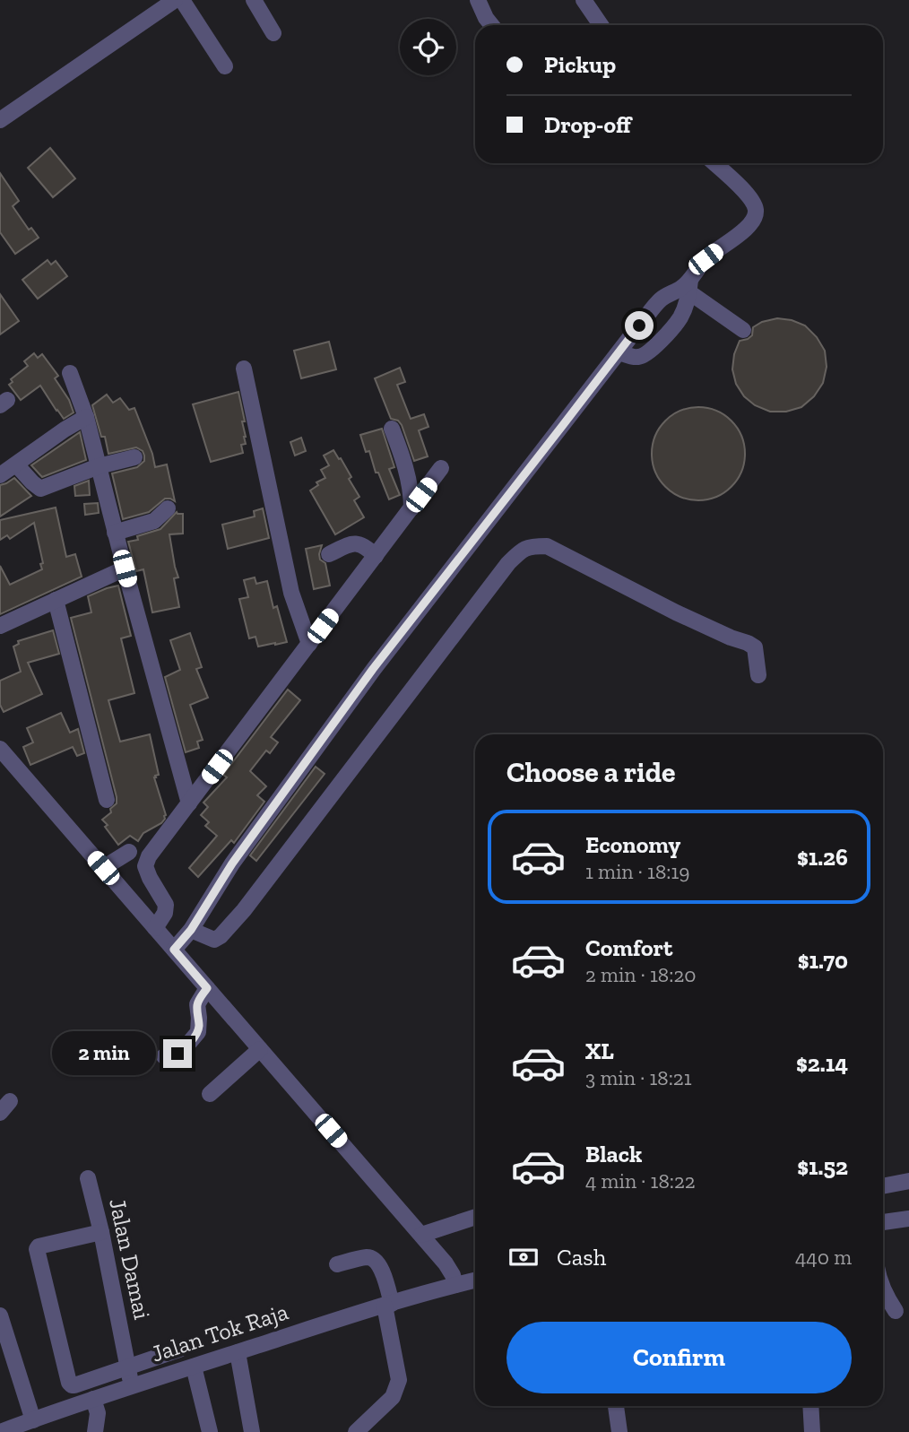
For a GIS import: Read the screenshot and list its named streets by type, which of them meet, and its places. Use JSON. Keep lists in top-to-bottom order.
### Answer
{
  "streets": {
    "street": ["Jalan Damai", "Jalan Tok Raja"]
  },
  "crossings": [
    ["Jalan Damai", "Jalan Tok Raja"]
  ],
  "page": {
    "banner": ["Pickup", "Drop-off"],
    "heading": "Choose a ride",
    "list": [
      {
        "name": "Economy",
        "note": "1 min · 18:19",
        "value": "$1.26"
      },
      {
        "name": "Comfort",
        "note": "2 min · 18:20",
        "value": "$1.70"
      },
      {
        "name": "XL",
        "note": "3 min · 18:21",
        "value": "$2.14"
      },
      {
        "name": "Black",
        "note": "4 min · 18:22",
        "value": "$1.52"
      }
    ],
    "bubble": "2 min",
    "pay": ["Cash", "440 m"],
    "buttons": "Confirm"
  }
}
